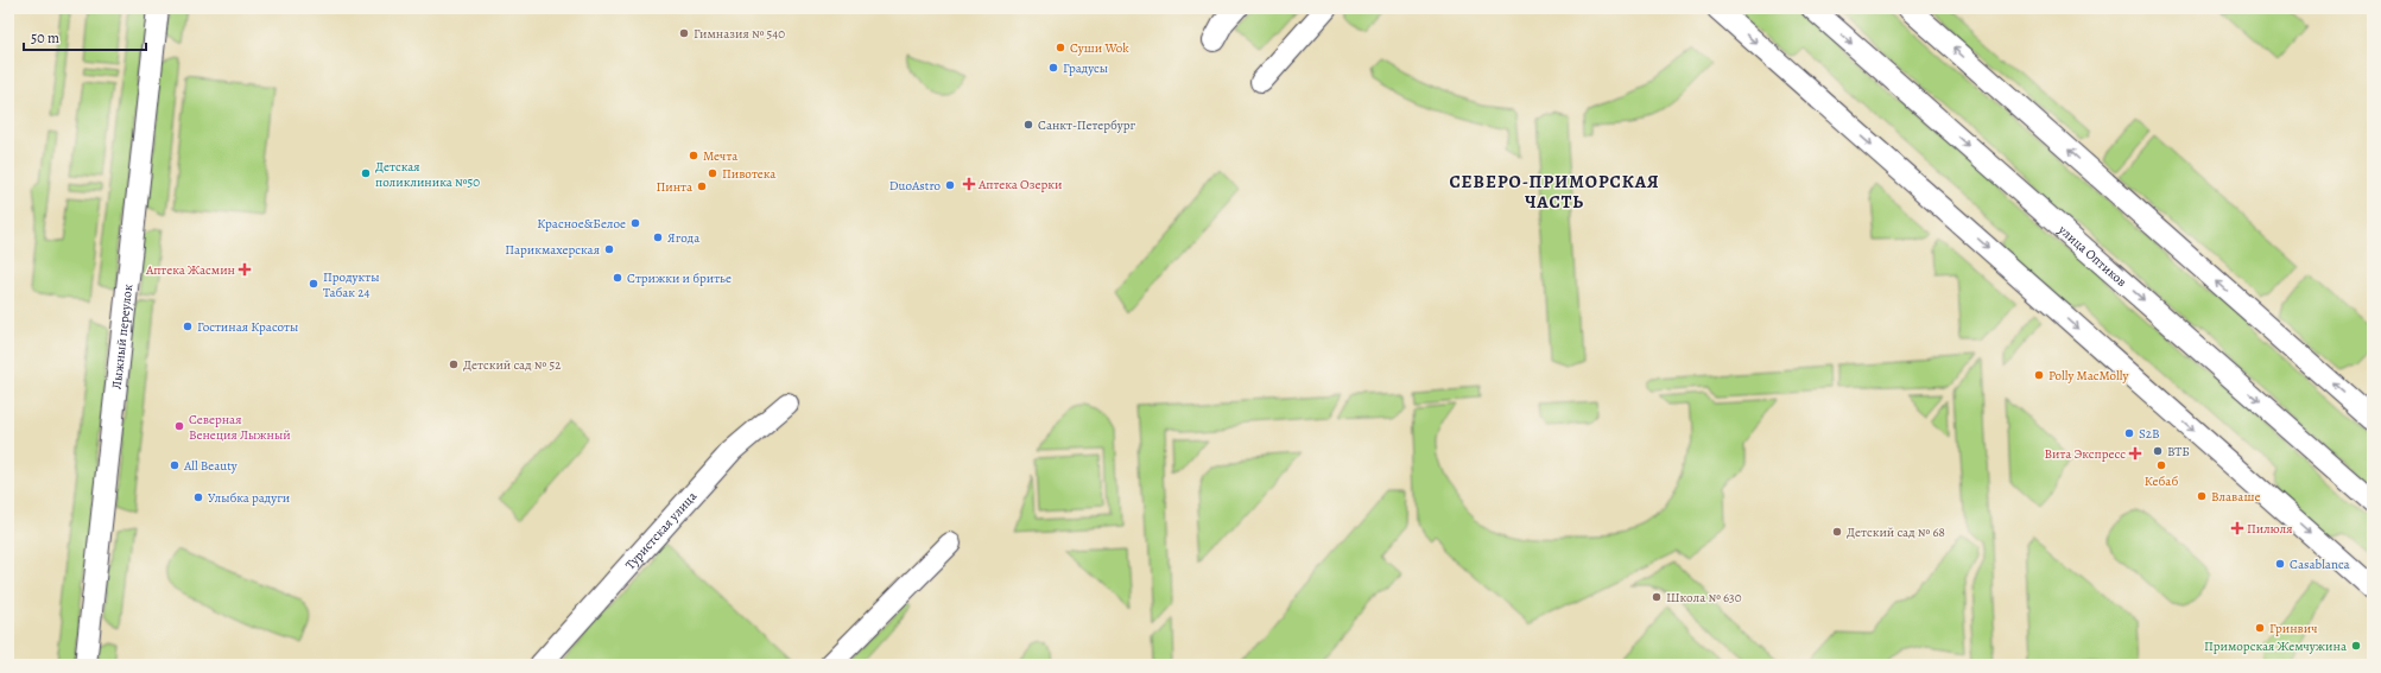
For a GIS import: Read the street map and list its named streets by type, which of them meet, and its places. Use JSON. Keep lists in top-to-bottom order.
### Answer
{
  "streets": {
    "street": ["улица Оптиков", "Лыжный переулок", "Туристская улица"]
  },
  "districts": ["СЕВЕРО-ПРИМОРСКАЯ ЧАСТЬ"],
  "places": {
    "other": [
      "Гимназия № 540",
      "Суши Wok",
      "Градусы",
      "Санкт-Петербург",
      "Мечта",
      "Детская поликлиника №50",
      "Пивотека",
      "DuoAstro",
      "Пинта",
      "Красное&Белое",
      "Ягода",
      "Парикмахерская",
      "Стрижки и бритье",
      "Продукты Табак 24",
      "Гостиная Красоты",
      "Детский сад № 52",
      "Polly MacMolly",
      "Северная Венеция Лыжный",
      "S2B",
      "ВТБ",
      "All Beauty",
      "Кебаб",
      "Влаваше",
      "Улыбка радуги",
      "Детский сад № 68",
      "Casablanca",
      "Школа № 630",
      "Гринвич",
      "Приморская Жемчужина"
    ],
    "health": [
      "Аптека Озерки",
      "Аптека Жасмин",
      "Вита Экспресс",
      "Пилюля"
    ]
  },
  "scale_bar": "50 m"
}
